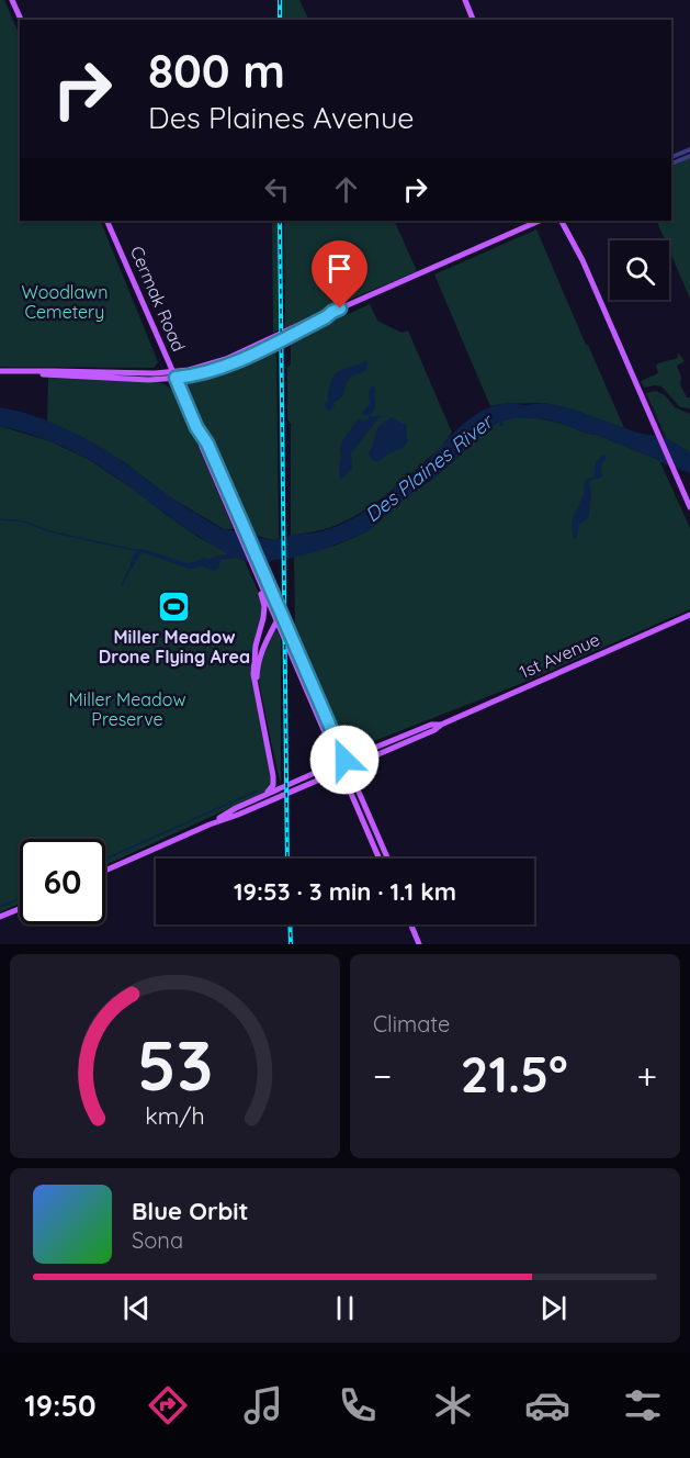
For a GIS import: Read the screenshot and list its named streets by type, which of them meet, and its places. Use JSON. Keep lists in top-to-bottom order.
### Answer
{
  "streets": {
    "main road": ["Cermak Road", "1st Avenue"]
  },
  "crossings": [
    ["Cermak Road", "1st Avenue"]
  ],
  "water": ["Des Plaines River"],
  "parks": ["Woodlawn Cemetery", "Miller Meadow Preserve"],
  "places": {
    "sports": ["Miller Meadow Drone Flying Area"]
  },
  "page": {
    "turn": ["800 m", "Des Plaines Avenue"],
    "limit": "60",
    "trip": "19:53 · 3 min · 1.1 km",
    "tile": "Climate",
    "heat": ["−", "21.5°", "+"],
    "song": ["Blue Orbit", "Sona"],
    "tabs": "19:50",
    "gauge": ["53", "km/h"]
  }
}
